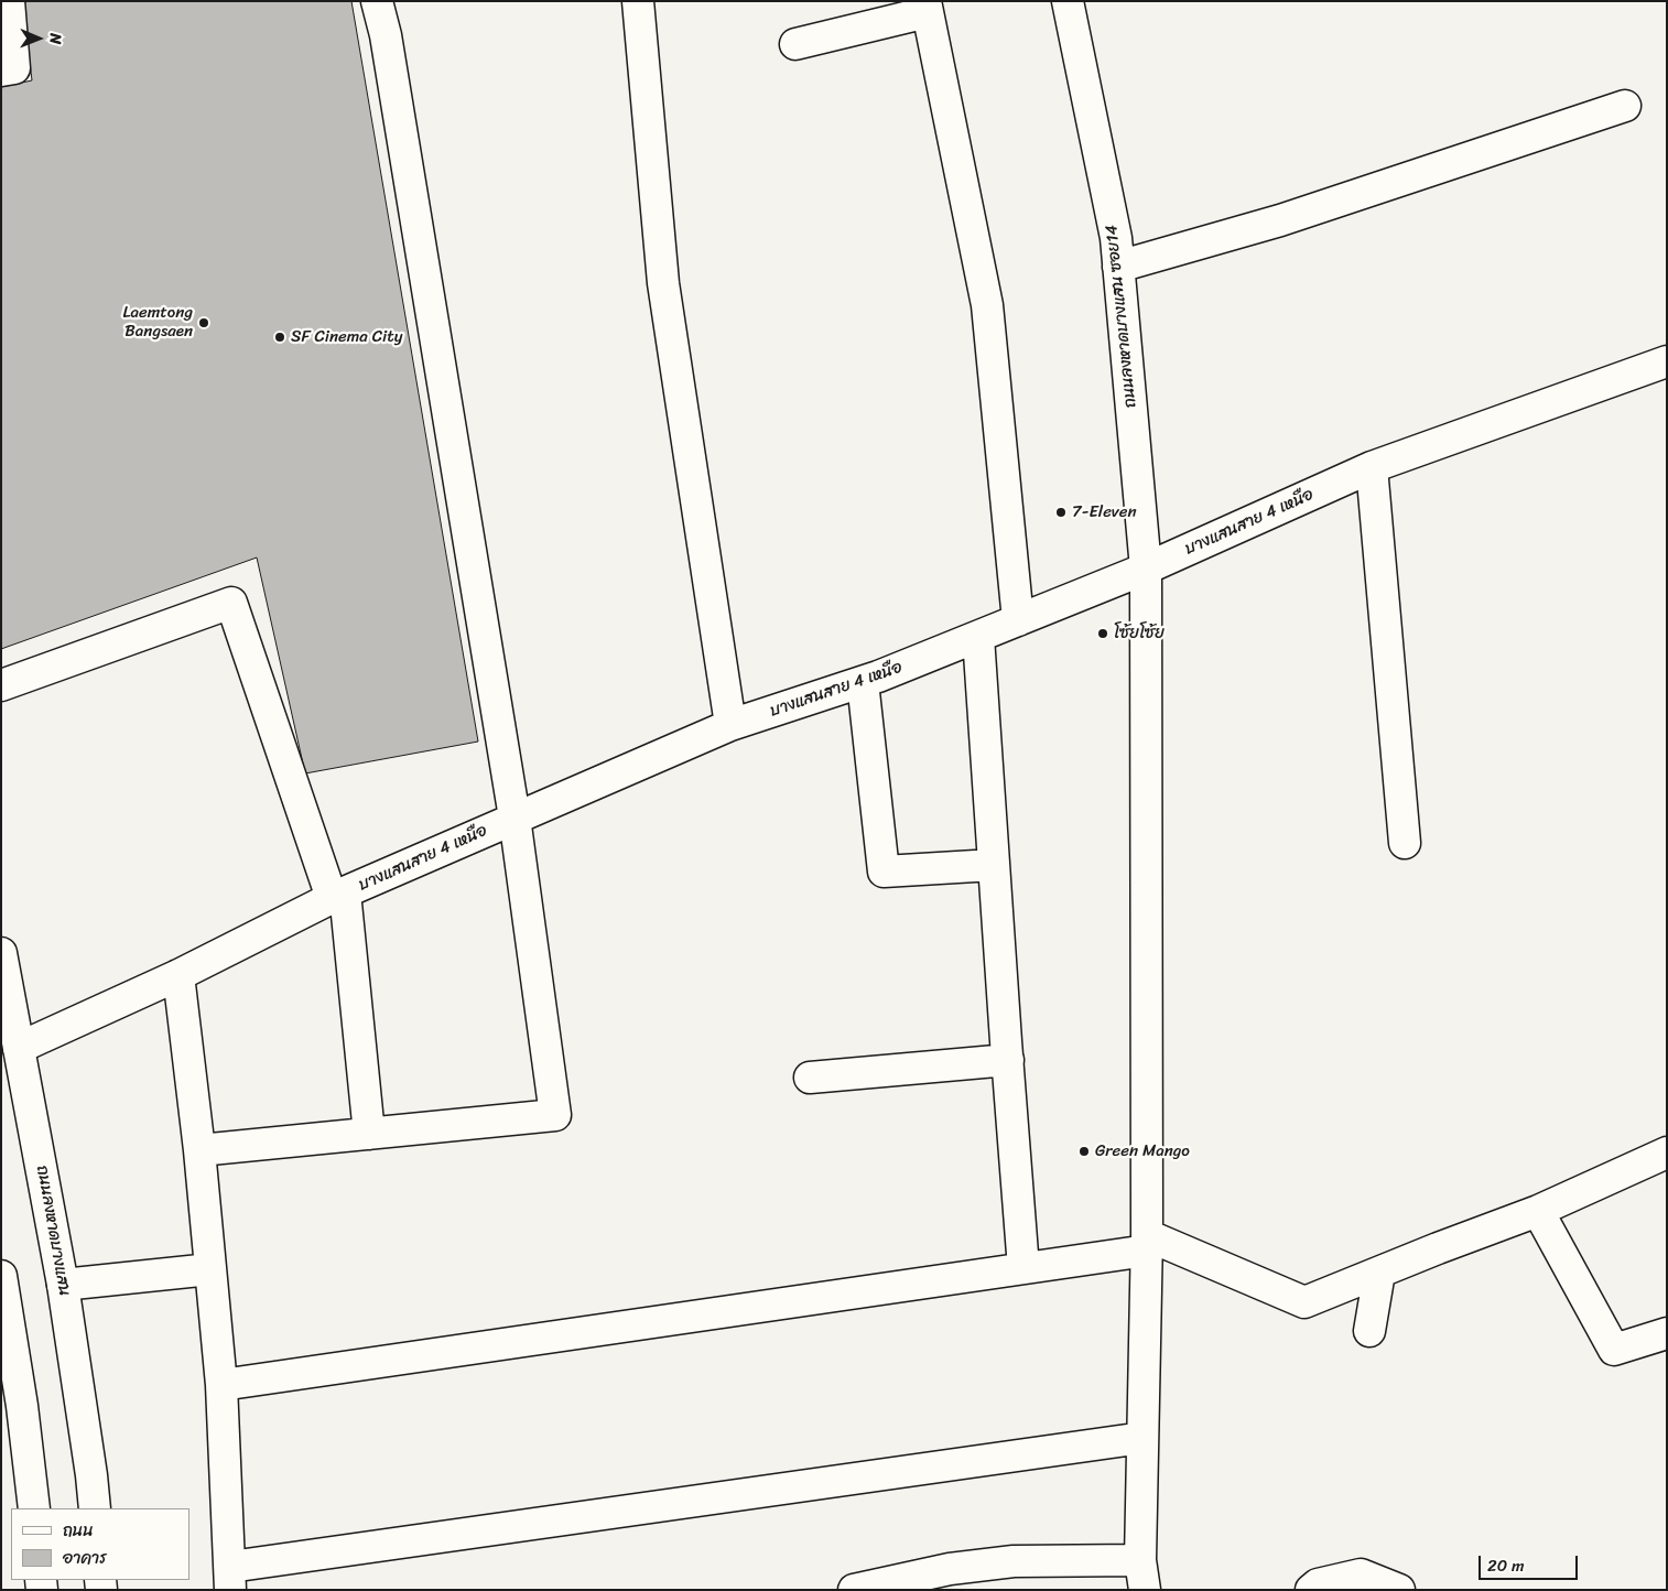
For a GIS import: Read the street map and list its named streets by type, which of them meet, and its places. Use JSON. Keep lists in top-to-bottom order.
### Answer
{
  "streets": {
    "street": ["ถนนลงหาดบางแสน ซอย14", "บางแสนสาย 4 เหนือ", "ถนนลงหาดบางแสน"]
  },
  "crossings": [
    ["ถนนลงหาดบางแสน ซอย14", "บางแสนสาย 4 เหนือ"],
    ["บางแสนสาย 4 เหนือ", "ถนนลงหาดบางแสน"]
  ],
  "places": [
    "Laemtong Bangsaen",
    "SF Cinema City",
    "7-Eleven",
    "โซ้ยโซ้ย",
    "Green Mango"
  ],
  "legend": ["ถนน", "อาคาร"],
  "scale_bar": "20 m",
  "north": "right"
}
